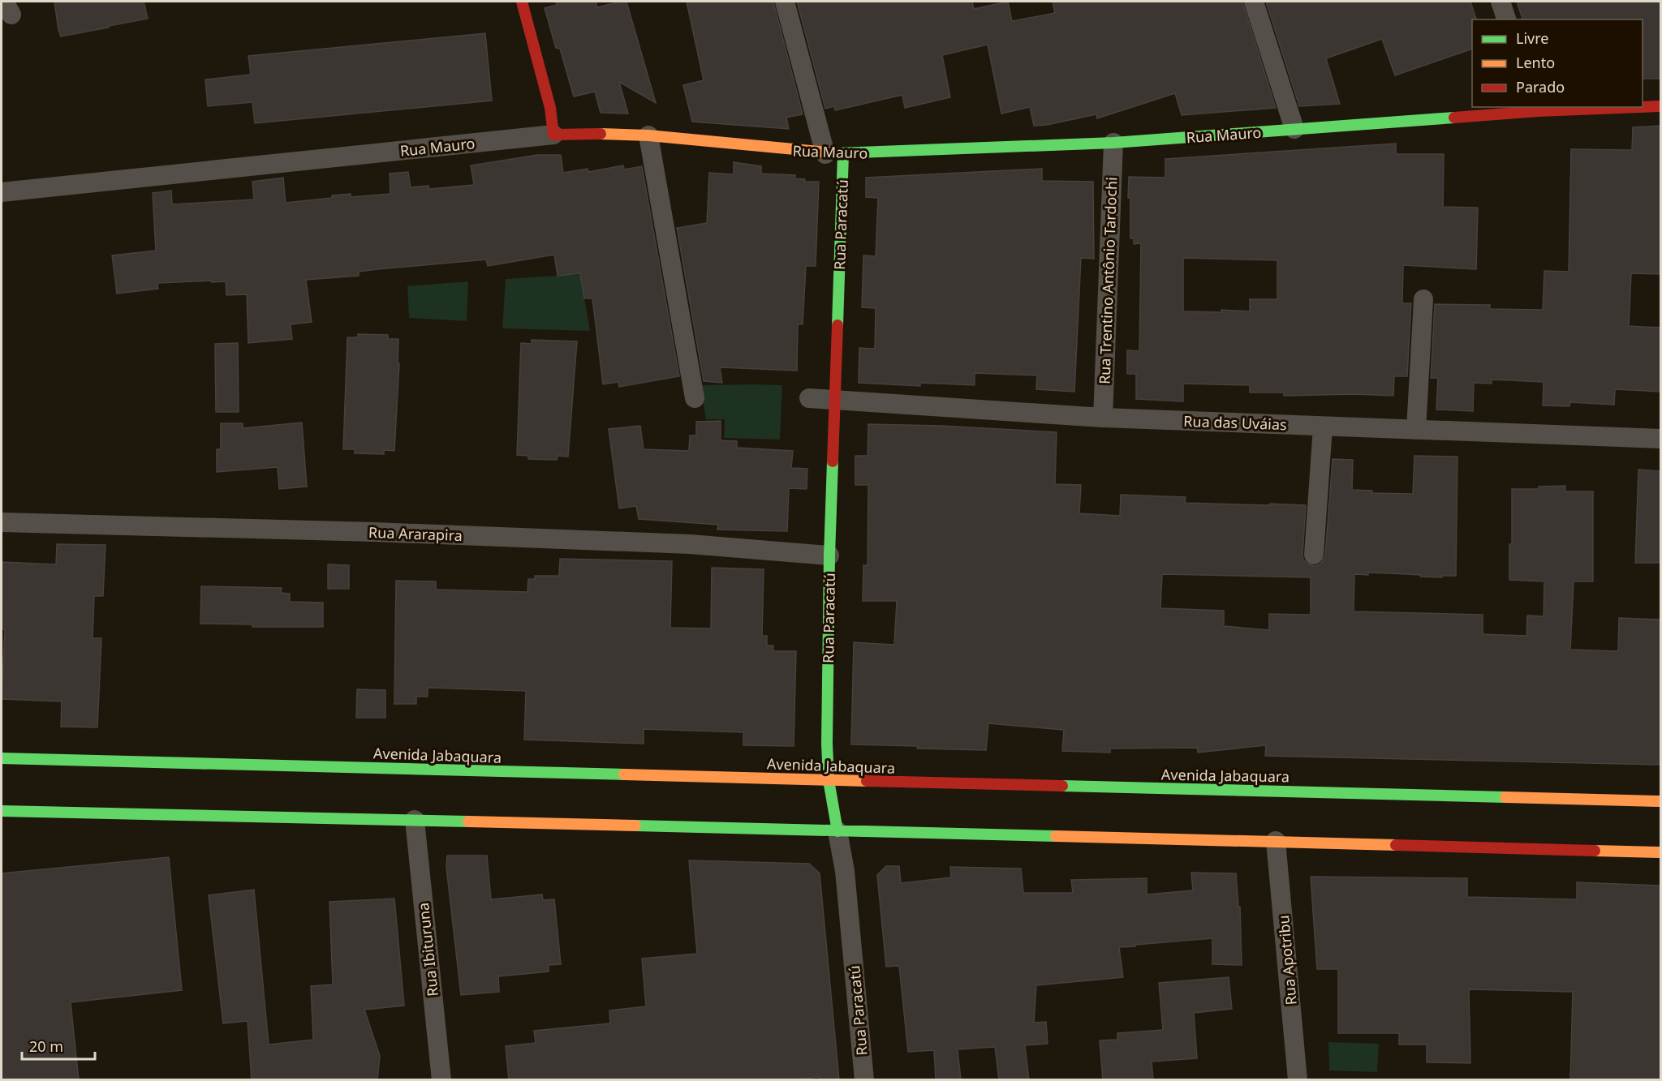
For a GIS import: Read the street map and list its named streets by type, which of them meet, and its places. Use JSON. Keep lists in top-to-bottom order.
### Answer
{
  "streets": {
    "main road": ["Rua Mauro", "Rua Paracatú", "Avenida Jabaquara"],
    "street": [
      "Rua Trentino Antônio Tardochi",
      "Rua das Uváias",
      "Rua Ararapira",
      "Rua Ibituruna",
      "Rua Apotribu"
    ]
  },
  "crossings": [
    ["Rua Mauro", "Rua Paracatú"],
    ["Rua Mauro", "Rua Trentino Antônio Tardochi"],
    ["Rua Paracatú", "Rua das Uváias"],
    ["Rua Paracatú", "Rua Ararapira"],
    ["Rua Paracatú", "Avenida Jabaquara"],
    ["Rua Trentino Antônio Tardochi", "Rua das Uváias"]
  ],
  "legend": ["Livre", "Lento", "Parado"],
  "scale_bar": "20 m"
}
